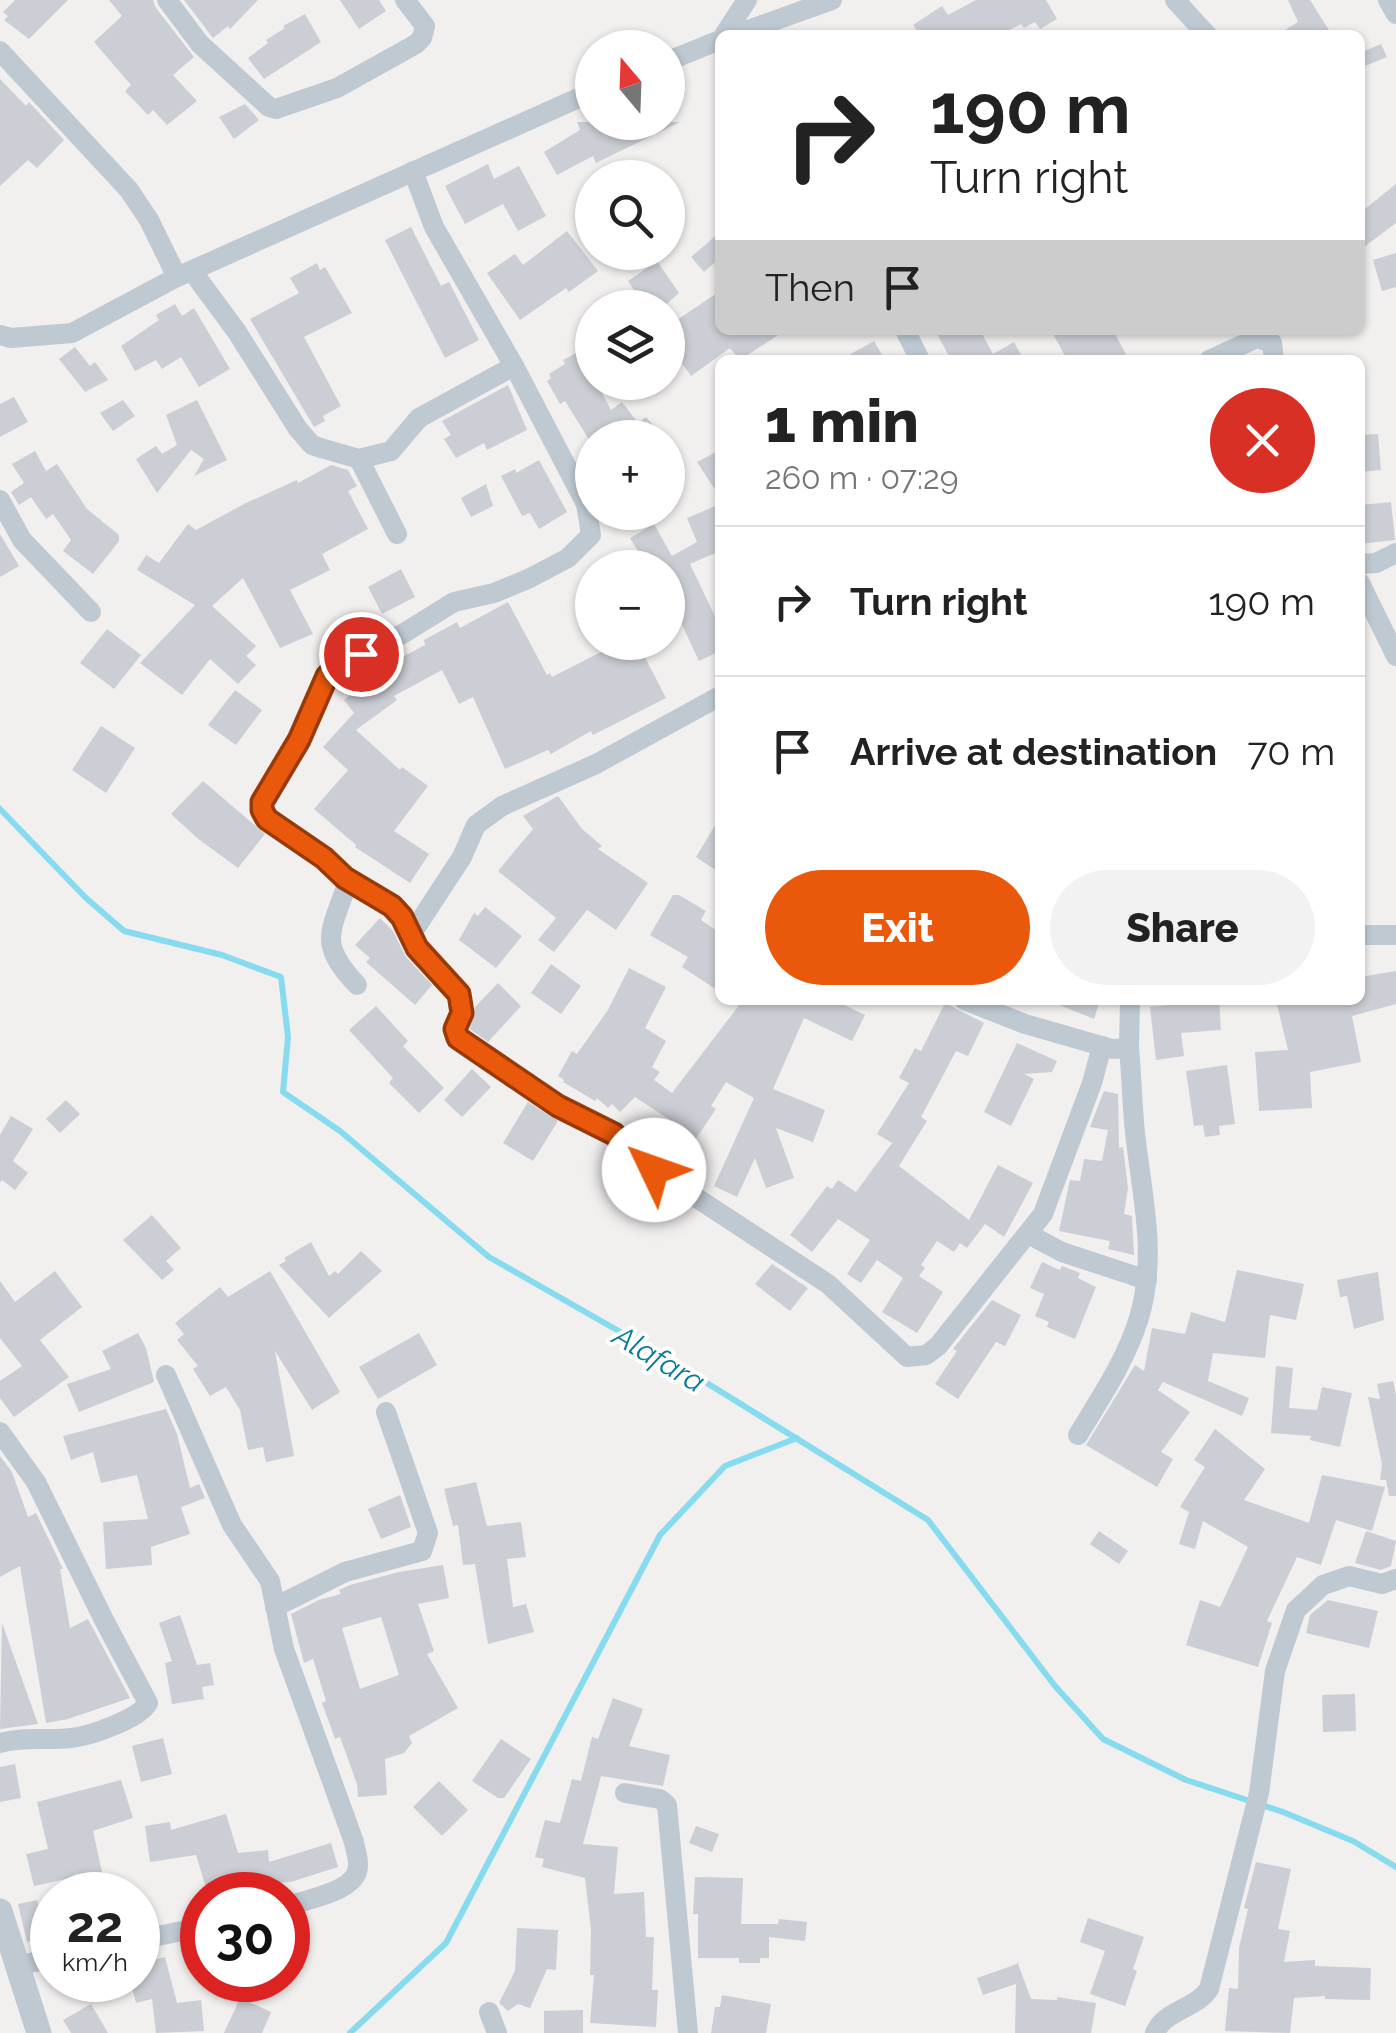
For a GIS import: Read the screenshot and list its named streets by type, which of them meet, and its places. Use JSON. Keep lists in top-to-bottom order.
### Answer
{
  "water": ["Alafara"],
  "north": "top",
  "page": {
    "map_buttons": ["+", "−"],
    "turn": ["190 m", "Turn right"],
    "then": "Then",
    "heading": ["1 min", "260 m · 07:29"],
    "list": [
      {
        "name": "Turn right",
        "value": "190 m"
      },
      {
        "name": "Arrive at destination",
        "value": "70 m"
      }
    ],
    "buttons": ["Exit", "Share"],
    "speed": "22 km/h",
    "limit": "30"
  }
}
